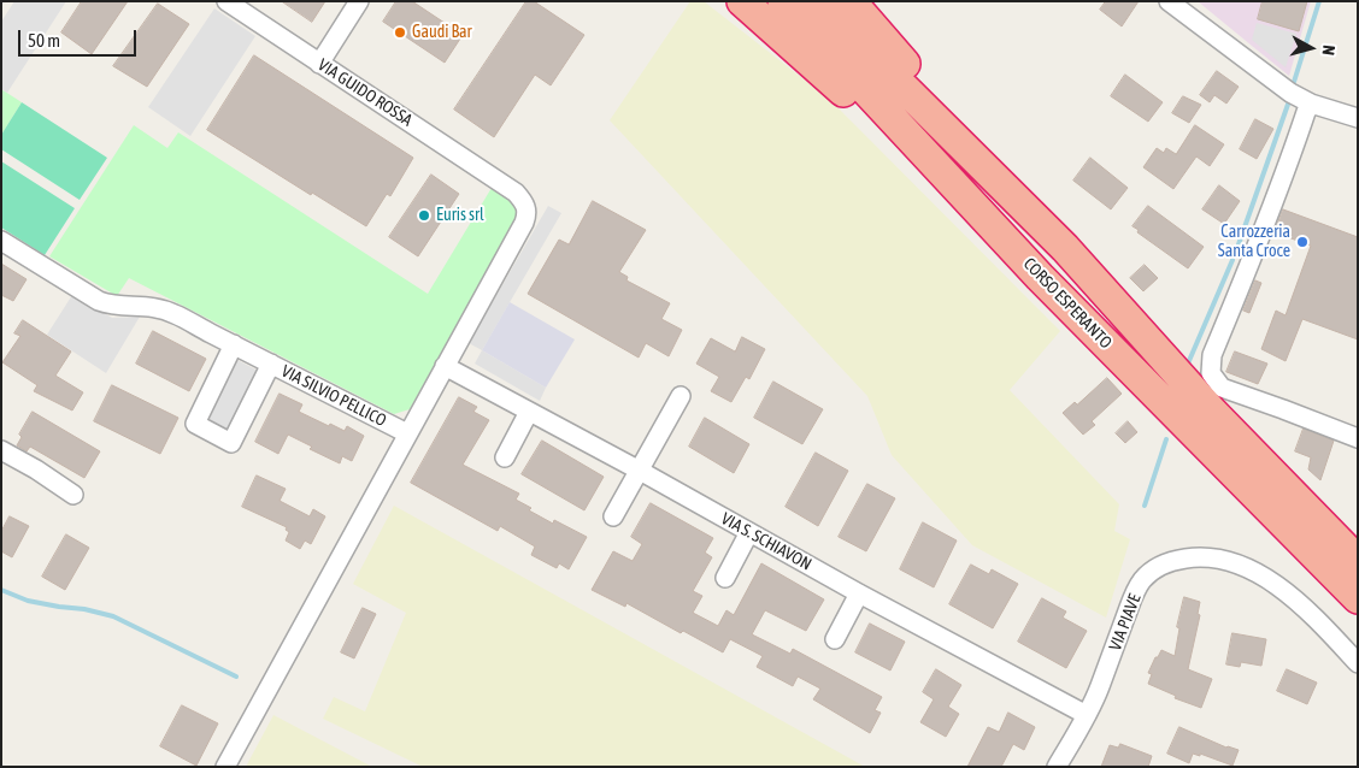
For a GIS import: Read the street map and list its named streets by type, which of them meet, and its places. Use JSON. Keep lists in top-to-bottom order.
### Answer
{
  "streets": {
    "highway": ["CORSO ESPERANTO"],
    "street": [
      "VIA GUIDO ROSSA",
      "VIA SILVIO PELLICO",
      "VIA S. SCHIAVON",
      "VIA PIAVE"
    ]
  },
  "crossings": [
    ["VIA GUIDO ROSSA", "VIA S. SCHIAVON"],
    ["VIA S. SCHIAVON", "VIA PIAVE"]
  ],
  "places": ["Gaudi Bar", "Euris srl", "Carrozzeria Santa Croce"],
  "scale_bar": "50 m",
  "north": "right"
}
